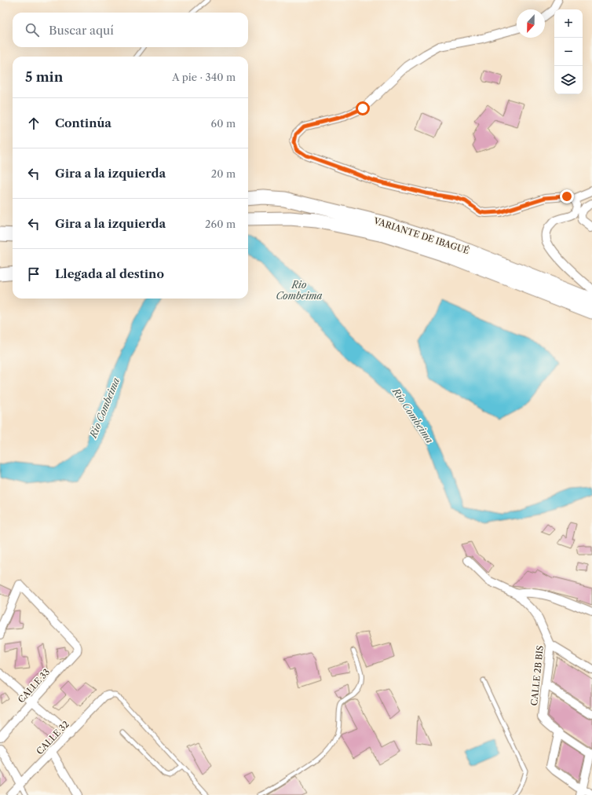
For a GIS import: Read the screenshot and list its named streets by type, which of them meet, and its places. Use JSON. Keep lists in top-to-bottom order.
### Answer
{
  "streets": {
    "highway": ["VARIANTE DE IBAGUÉ"],
    "street": ["CALLE 2B BIS", "CALLE 33", "CALLE 32"]
  },
  "water": ["Rio Combeima", "Río Combeima"],
  "north": "bottom",
  "page": {
    "map_buttons": ["+", "−"],
    "search": "Buscar aquí",
    "heading": ["5 min", "A pie · 340 m"],
    "list": [
      ["Continúa", "60 m"],
      ["Gira a la izquierda", "20 m"],
      ["Gira a la izquierda", "260 m"],
      "Llegada al destino"
    ]
  }
}
